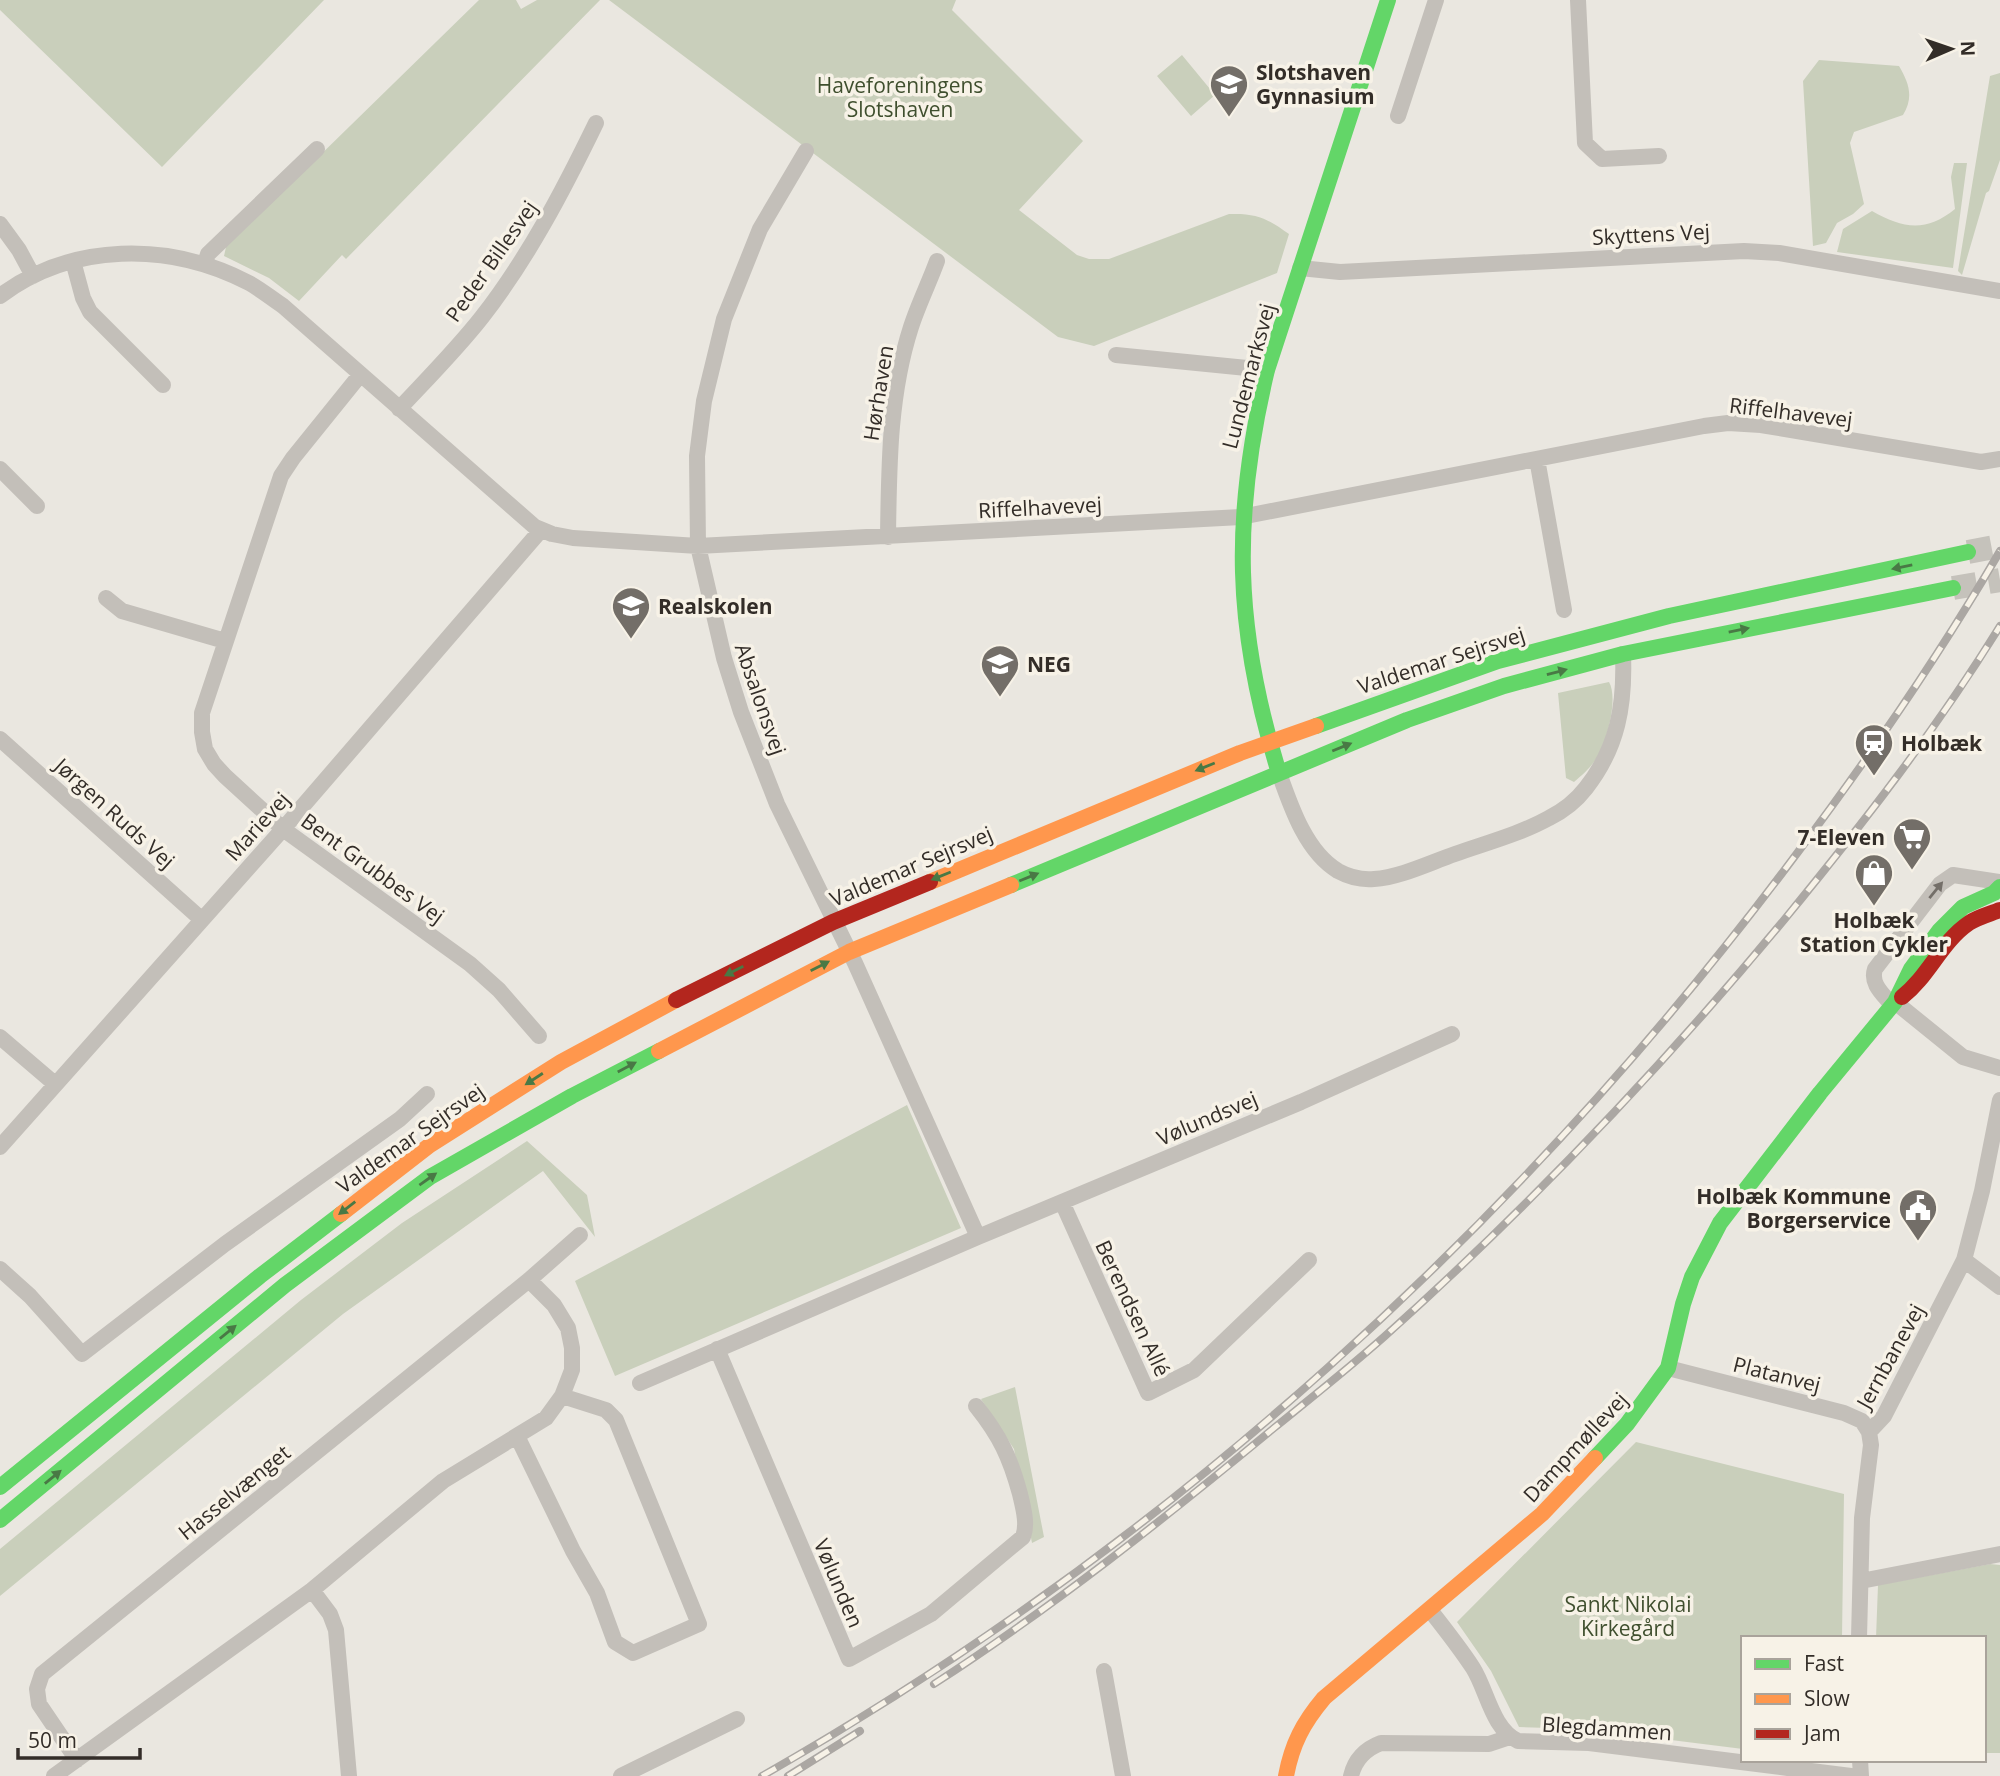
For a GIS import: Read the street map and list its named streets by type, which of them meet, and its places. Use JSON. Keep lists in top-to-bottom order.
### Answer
{
  "streets": {
    "main road": ["Lundemarksvej", "Valdemar Sejrsvej", "Dampmøllevej"],
    "street": [
      "Skyttens Vej",
      "Peder Billesvej",
      "Hørhaven",
      "Riffelhavevej",
      "Absalonsvej",
      "Jørgen Ruds Vej",
      "Marievej",
      "Bent Grubbes Vej",
      "Vølundsvej",
      "Berendsen Allé",
      "Jernbanevej",
      "Platanvej",
      "Hasselvænget",
      "Vølunden",
      "Blegdammen"
    ]
  },
  "crossings": [
    ["Skyttens Vej", "Lundemarksvej"],
    ["Lundemarksvej", "Riffelhavevej"],
    ["Lundemarksvej", "Valdemar Sejrsvej"],
    ["Hørhaven", "Riffelhavevej"],
    ["Riffelhavevej", "Absalonsvej"],
    ["Riffelhavevej", "Marievej"],
    ["Valdemar Sejrsvej", "Absalonsvej"],
    ["Absalonsvej", "Vølundsvej"],
    ["Jørgen Ruds Vej", "Marievej"],
    ["Marievej", "Bent Grubbes Vej"],
    ["Vølundsvej", "Berendsen Allé"],
    ["Jernbanevej", "Platanvej"],
    ["Platanvej", "Dampmøllevej"],
    ["Dampmøllevej", "Blegdammen"]
  ],
  "parks": ["Haveforeningens Slotshaven", "Sankt Nikolai Kirkegård"],
  "places": {
    "school or university": ["Slotshaven Gynnasium", "Realskolen", "NEG"],
    "station": ["Holbæk"],
    "supermarket": ["7-Eleven"],
    "shop": ["Holbæk Station Cykler"],
    "public building": ["Holbæk Kommune Borgerservice"]
  },
  "legend": ["Fast", "Slow", "Jam"],
  "scale_bar": "50 m",
  "north": "right"
}
